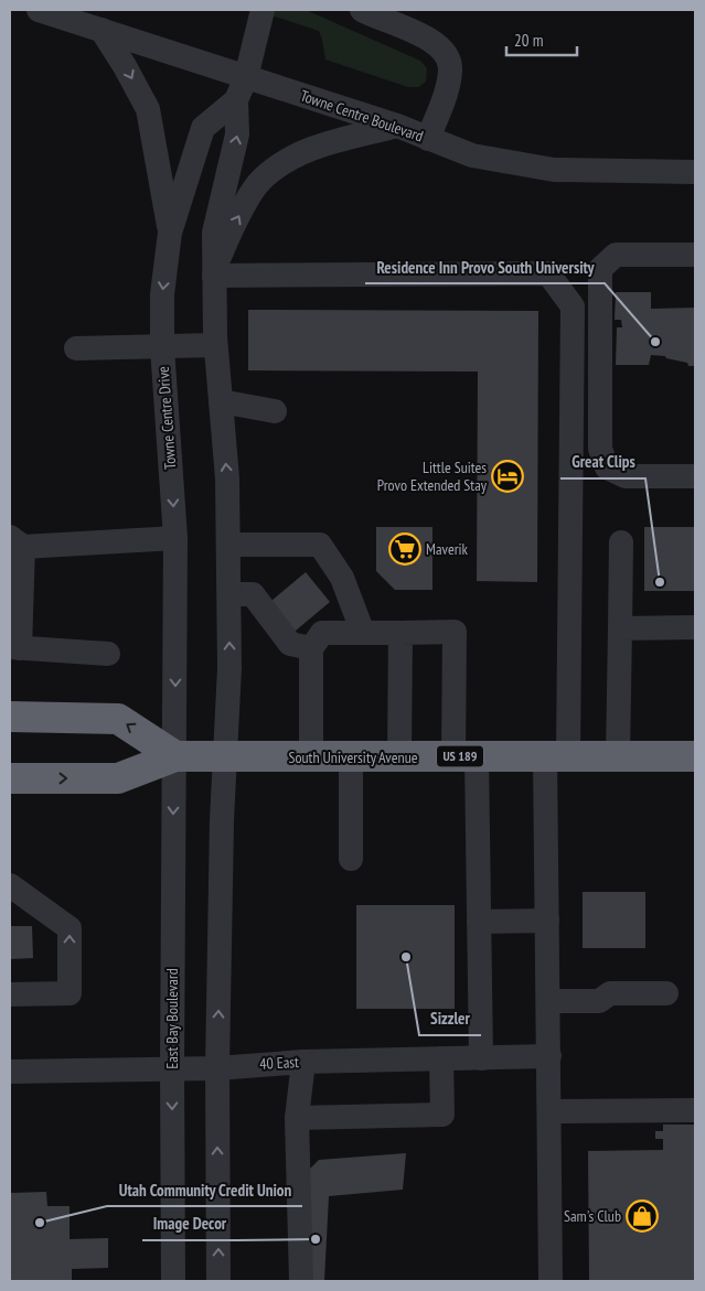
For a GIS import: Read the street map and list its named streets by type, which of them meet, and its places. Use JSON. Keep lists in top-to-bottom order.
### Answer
{
  "streets": {
    "highway": ["US 189", "South University Avenue"],
    "street": [
      "Towne Centre Boulevard",
      "Towne Centre Drive",
      "East Bay Boulevard",
      "40 East"
    ]
  },
  "crossings": [
    ["Towne Centre Boulevard", "Towne Centre Drive"],
    ["Towne Centre Drive", "South University Avenue"],
    ["Towne Centre Drive", "East Bay Boulevard"],
    ["South University Avenue", "East Bay Boulevard"],
    ["East Bay Boulevard", "40 East"]
  ],
  "places": {
    "other": [
      "Residence Inn Provo South University",
      "Great Clips",
      "Sizzler",
      "Utah Community Credit Union",
      "Image Decor"
    ],
    "hotel": ["Little Suites Provo Extended Stay"],
    "supermarket": ["Maverik"],
    "shop": ["Sam's Club"]
  },
  "scale_bar": "20 m"
}
